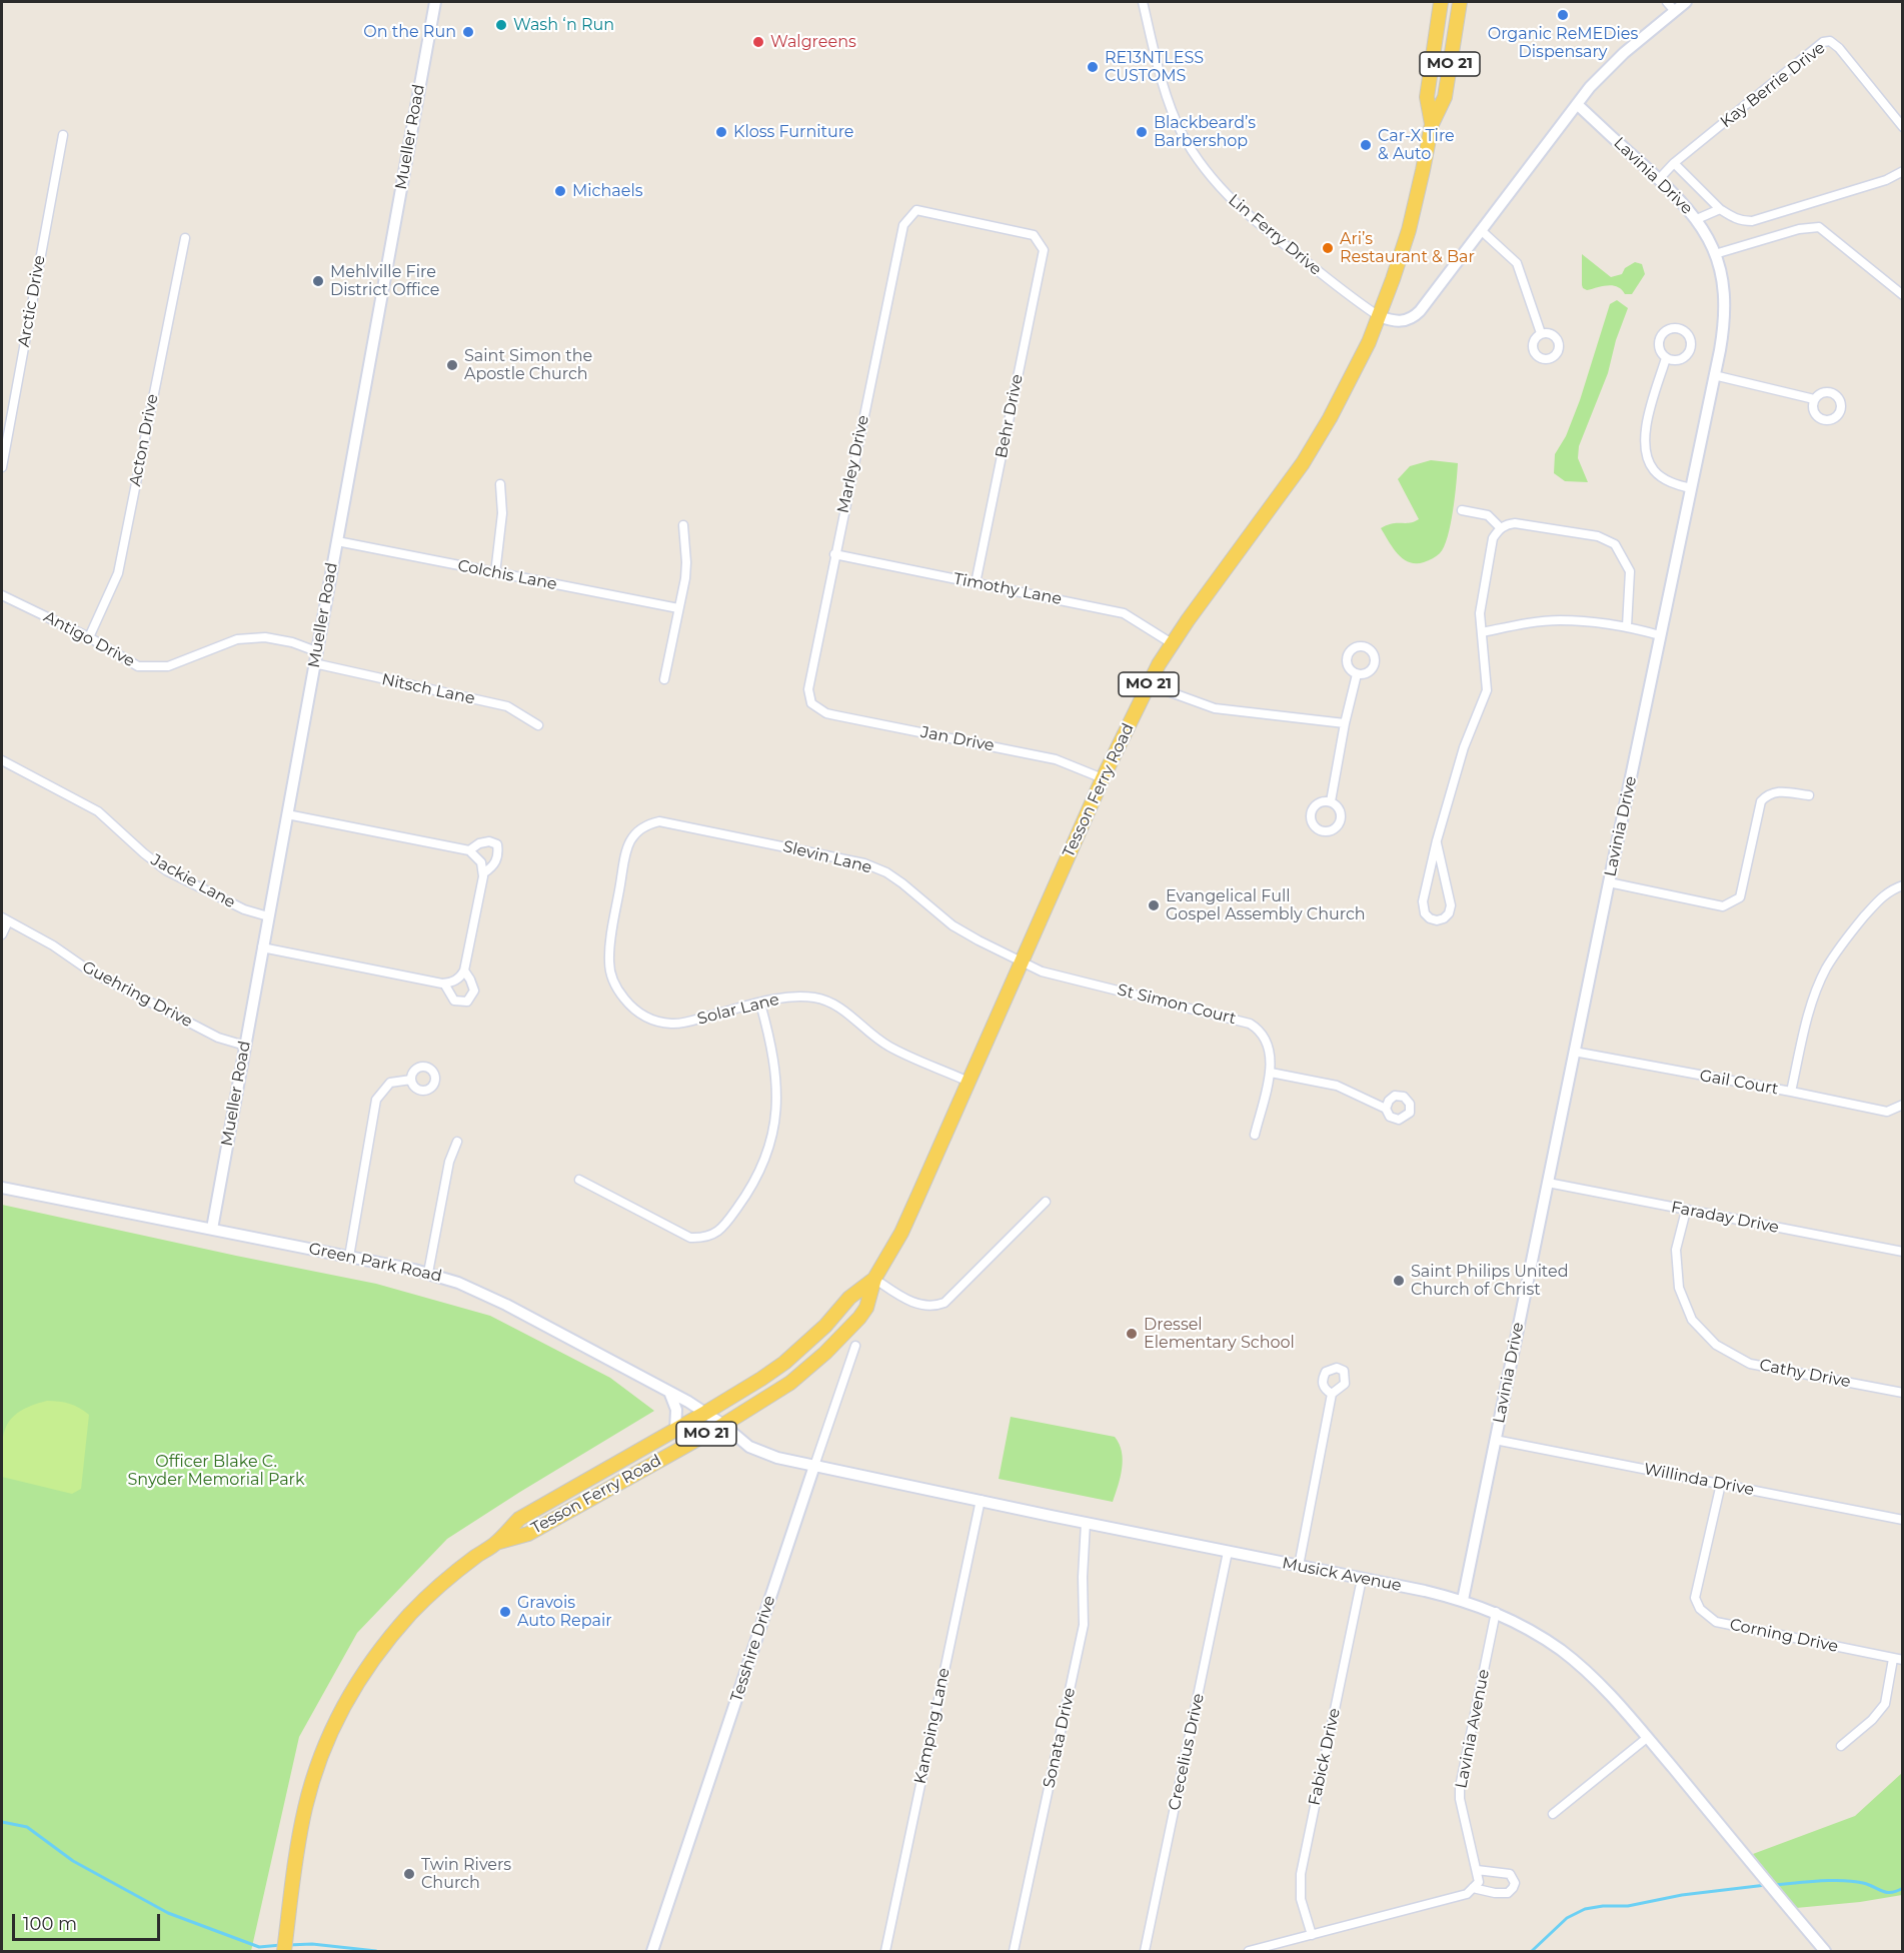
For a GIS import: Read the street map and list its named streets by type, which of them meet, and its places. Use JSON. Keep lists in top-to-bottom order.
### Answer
{
  "streets": {
    "main road": ["MO 21", "Tesson Ferry Road"],
    "street": [
      "Kay Berrie Drive",
      "Mueller Road",
      "Lavinia Drive",
      "Lin Ferry Drive",
      "Arctic Drive",
      "Behr Drive",
      "Acton Drive",
      "Marley Drive",
      "Colchis Lane",
      "Timothy Lane",
      "Antigo Drive",
      "Nitsch Lane",
      "Jan Drive",
      "Slevin Lane",
      "Jackie Lane",
      "Guehring Drive",
      "St Simon Court",
      "Solar Lane",
      "Gail Court",
      "Faraday Drive",
      "Green Park Road",
      "Cathy Drive",
      "Willinda Drive",
      "Musick Avenue",
      "Corning Drive",
      "Tesshire Drive",
      "Kamping Lane",
      "Lavinia Avenue",
      "Sonata Drive",
      "Crecelius Drive",
      "Fabick Drive"
    ]
  },
  "crossings": [
    ["Kay Berrie Drive", "Lavinia Drive"],
    ["Mueller Road", "Colchis Lane"],
    ["Mueller Road", "Antigo Drive"],
    ["Mueller Road", "Nitsch Lane"],
    ["Mueller Road", "Jackie Lane"],
    ["Mueller Road", "Guehring Drive"],
    ["Mueller Road", "Green Park Road"],
    ["Lavinia Drive", "Gail Court"],
    ["Lavinia Drive", "Faraday Drive"],
    ["Lavinia Drive", "Willinda Drive"],
    ["Lavinia Drive", "Musick Avenue"],
    ["Lin Ferry Drive", "Tesson Ferry Road"],
    ["Behr Drive", "Marley Drive"],
    ["Behr Drive", "Timothy Lane"],
    ["Acton Drive", "Antigo Drive"],
    ["Marley Drive", "Timothy Lane"],
    ["Marley Drive", "Jan Drive"],
    ["Timothy Lane", "Tesson Ferry Road"],
    ["Jan Drive", "Tesson Ferry Road"],
    ["Tesson Ferry Road", "Slevin Lane"],
    ["Tesson Ferry Road", "St Simon Court"],
    ["Tesson Ferry Road", "Solar Lane"],
    ["Tesson Ferry Road", "Green Park Road"],
    ["Slevin Lane", "St Simon Court"],
    ["Slevin Lane", "Solar Lane"],
    ["Faraday Drive", "Cathy Drive"],
    ["Green Park Road", "Musick Avenue"],
    ["Green Park Road", "Tesshire Drive"],
    ["Willinda Drive", "Corning Drive"],
    ["Musick Avenue", "Tesshire Drive"],
    ["Musick Avenue", "Kamping Lane"],
    ["Musick Avenue", "Lavinia Avenue"],
    ["Musick Avenue", "Sonata Drive"],
    ["Musick Avenue", "Crecelius Drive"],
    ["Musick Avenue", "Fabick Drive"]
  ],
  "parks": ["Officer Blake C. Snyder Memorial Park"],
  "places": [
    "Organic ReMEDies Dispensary",
    "Wash ‘n Run",
    "On the Run",
    "Walgreens",
    "RE13NTLESS CUSTOMS",
    "Kloss Furniture",
    "Blackbeard’s Barbershop",
    "Car-X Tire & Auto",
    "Michaels",
    "Ari’s Restaurant & Bar",
    "Mehlville Fire District Office",
    "Saint Simon the Apostle Church",
    "Evangelical Full Gospel Assembly Church",
    "Saint Philips United Church of Christ",
    "Dressel Elementary School",
    "Gravois Auto Repair",
    "Twin Rivers Church"
  ],
  "scale_bar": "100 m"
}
